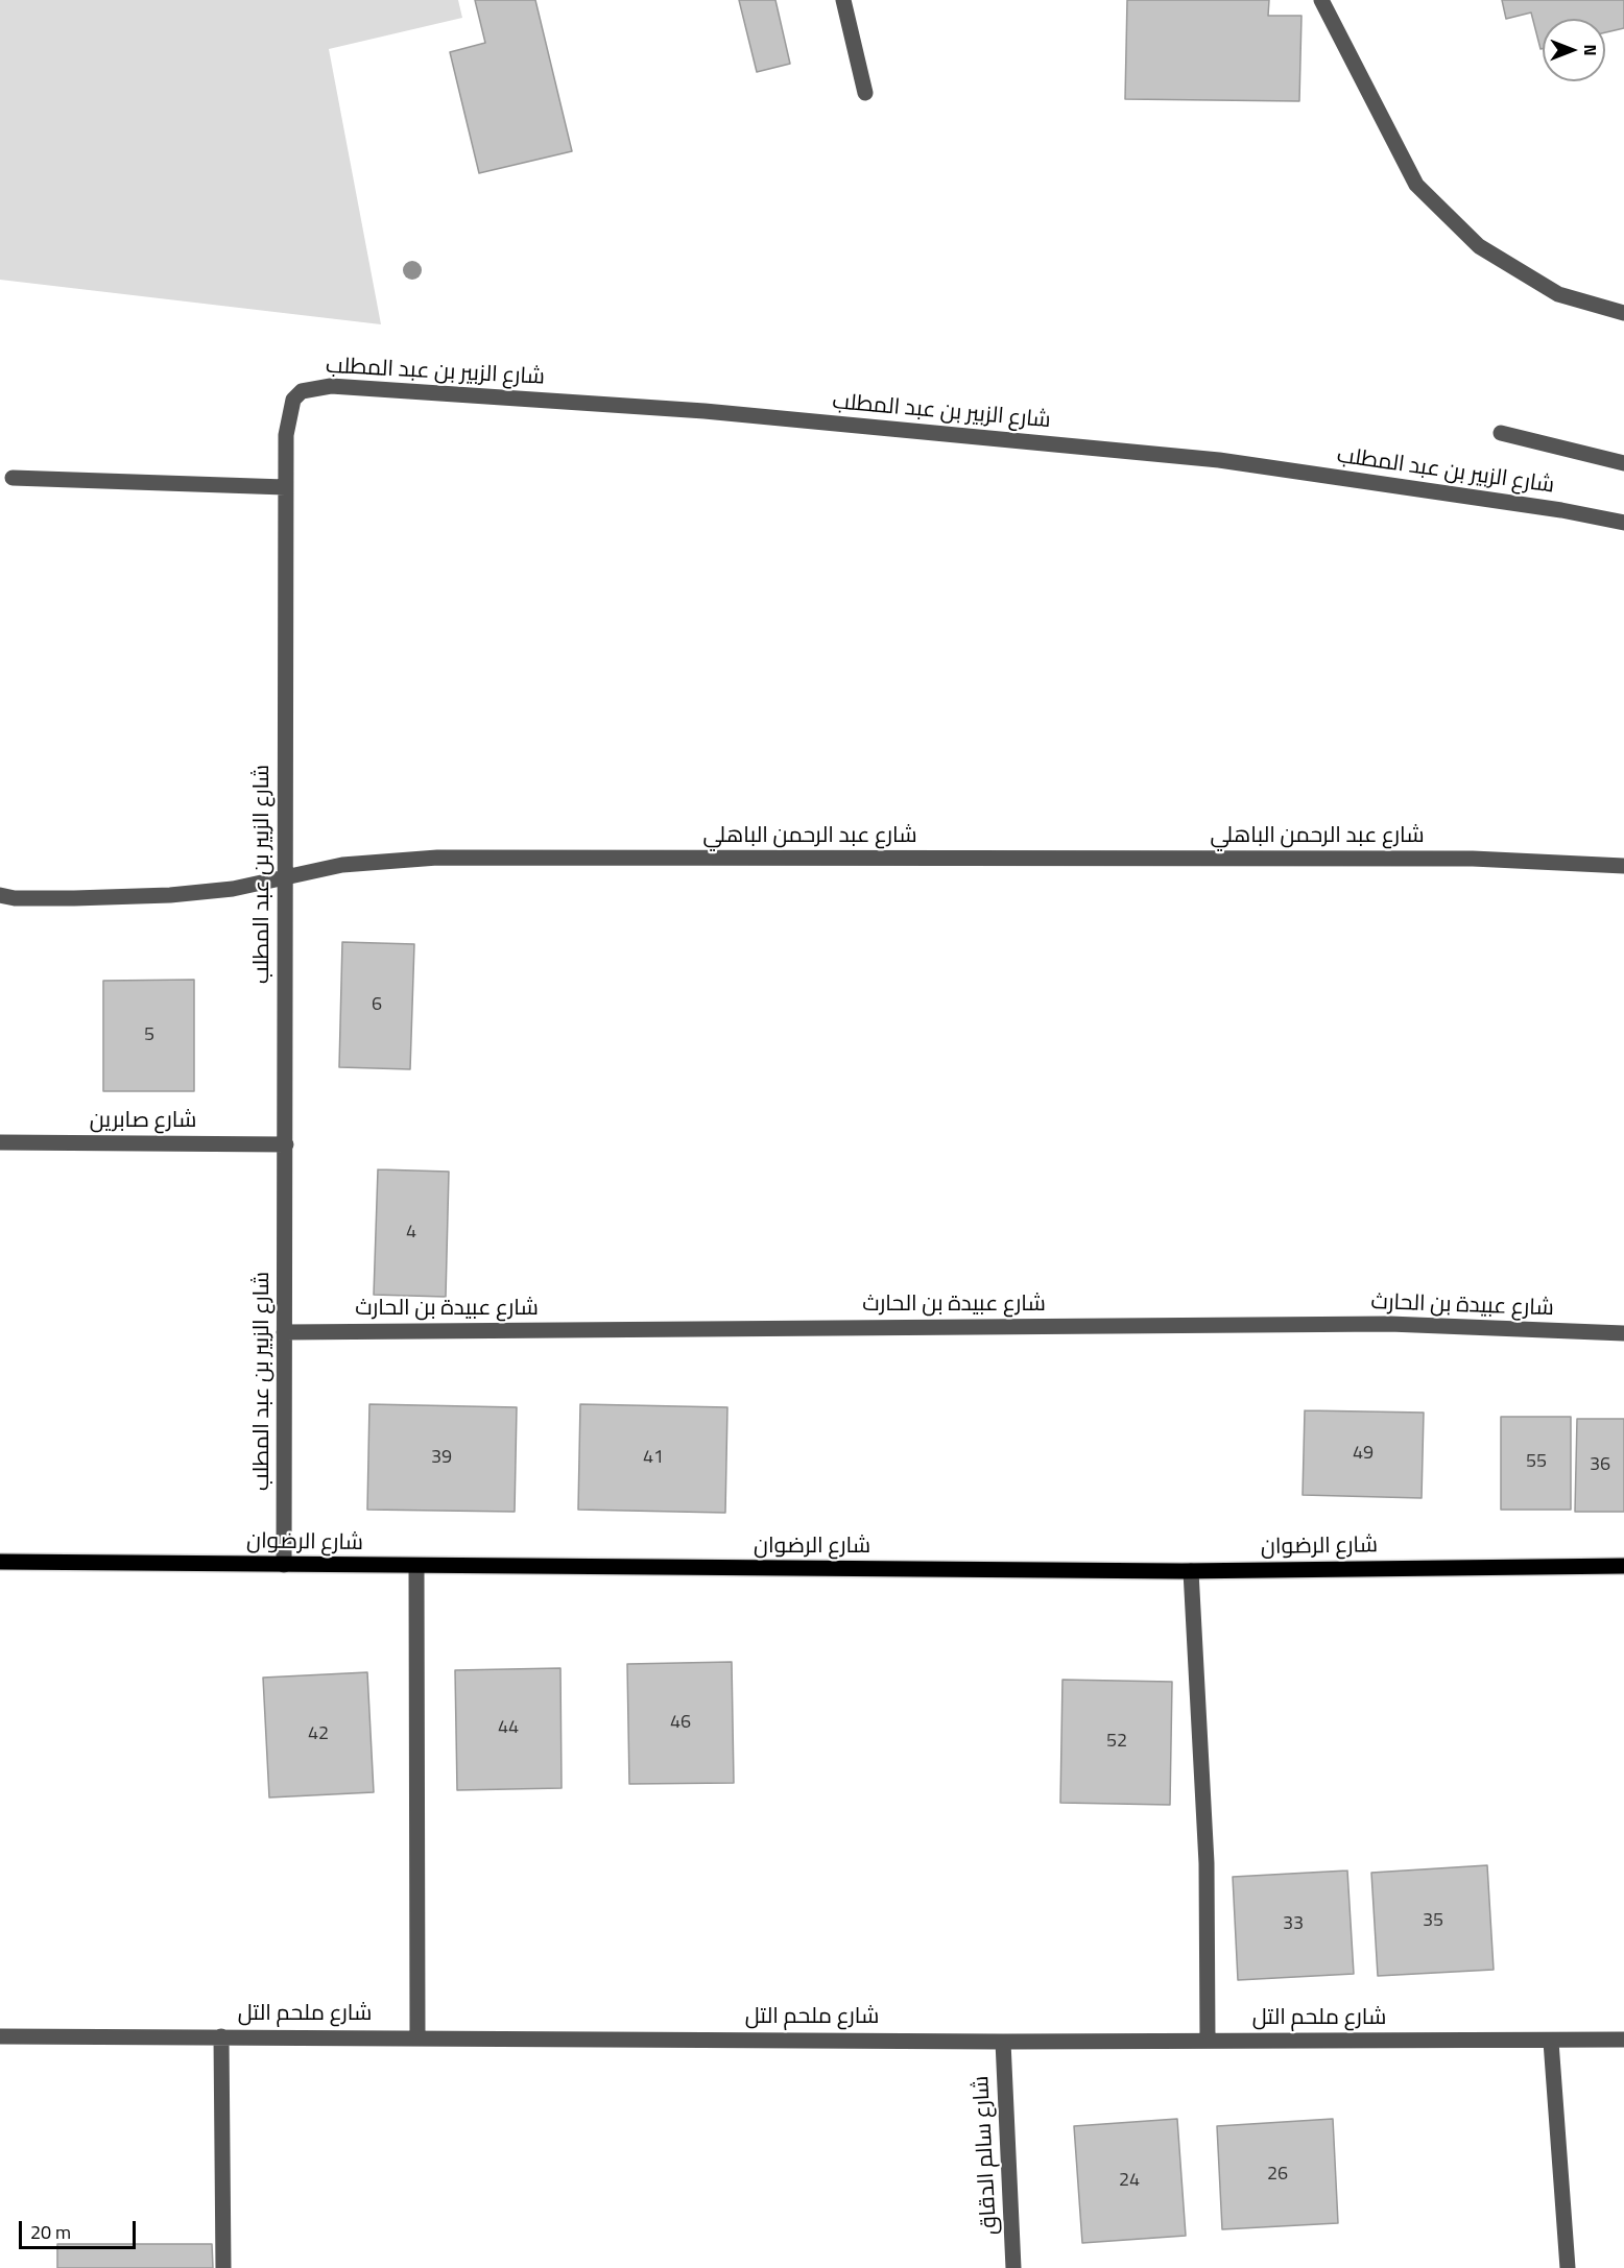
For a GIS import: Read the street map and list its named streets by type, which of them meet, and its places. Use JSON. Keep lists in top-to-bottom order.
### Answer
{
  "streets": {
    "main road": ["شارع الرضوان"],
    "street": [
      "شارع الزبير بن عبد المطلب",
      "شارع عبد الرحمن الباهلي",
      "شارع صابرين",
      "شارع عبيدة بن الحارث",
      "شارع ملحم التل",
      "شارع سالم الدقاق"
    ]
  },
  "crossings": [
    ["شارع الزبير بن عبد المطلب", "شارع عبد الرحمن الباهلي"],
    ["شارع الزبير بن عبد المطلب", "شارع صابرين"],
    ["شارع الزبير بن عبد المطلب", "شارع عبيدة بن الحارث"],
    ["شارع الزبير بن عبد المطلب", "شارع الرضوان"],
    ["شارع ملحم التل", "شارع سالم الدقاق"]
  ],
  "house_numbers": [
    "6",
    "5",
    "4",
    "49",
    "39",
    "41",
    "55",
    "36",
    "46",
    "44",
    "42",
    "52",
    "35",
    "33",
    "26",
    "24"
  ],
  "scale_bar": "20 m",
  "north": "right"
}
